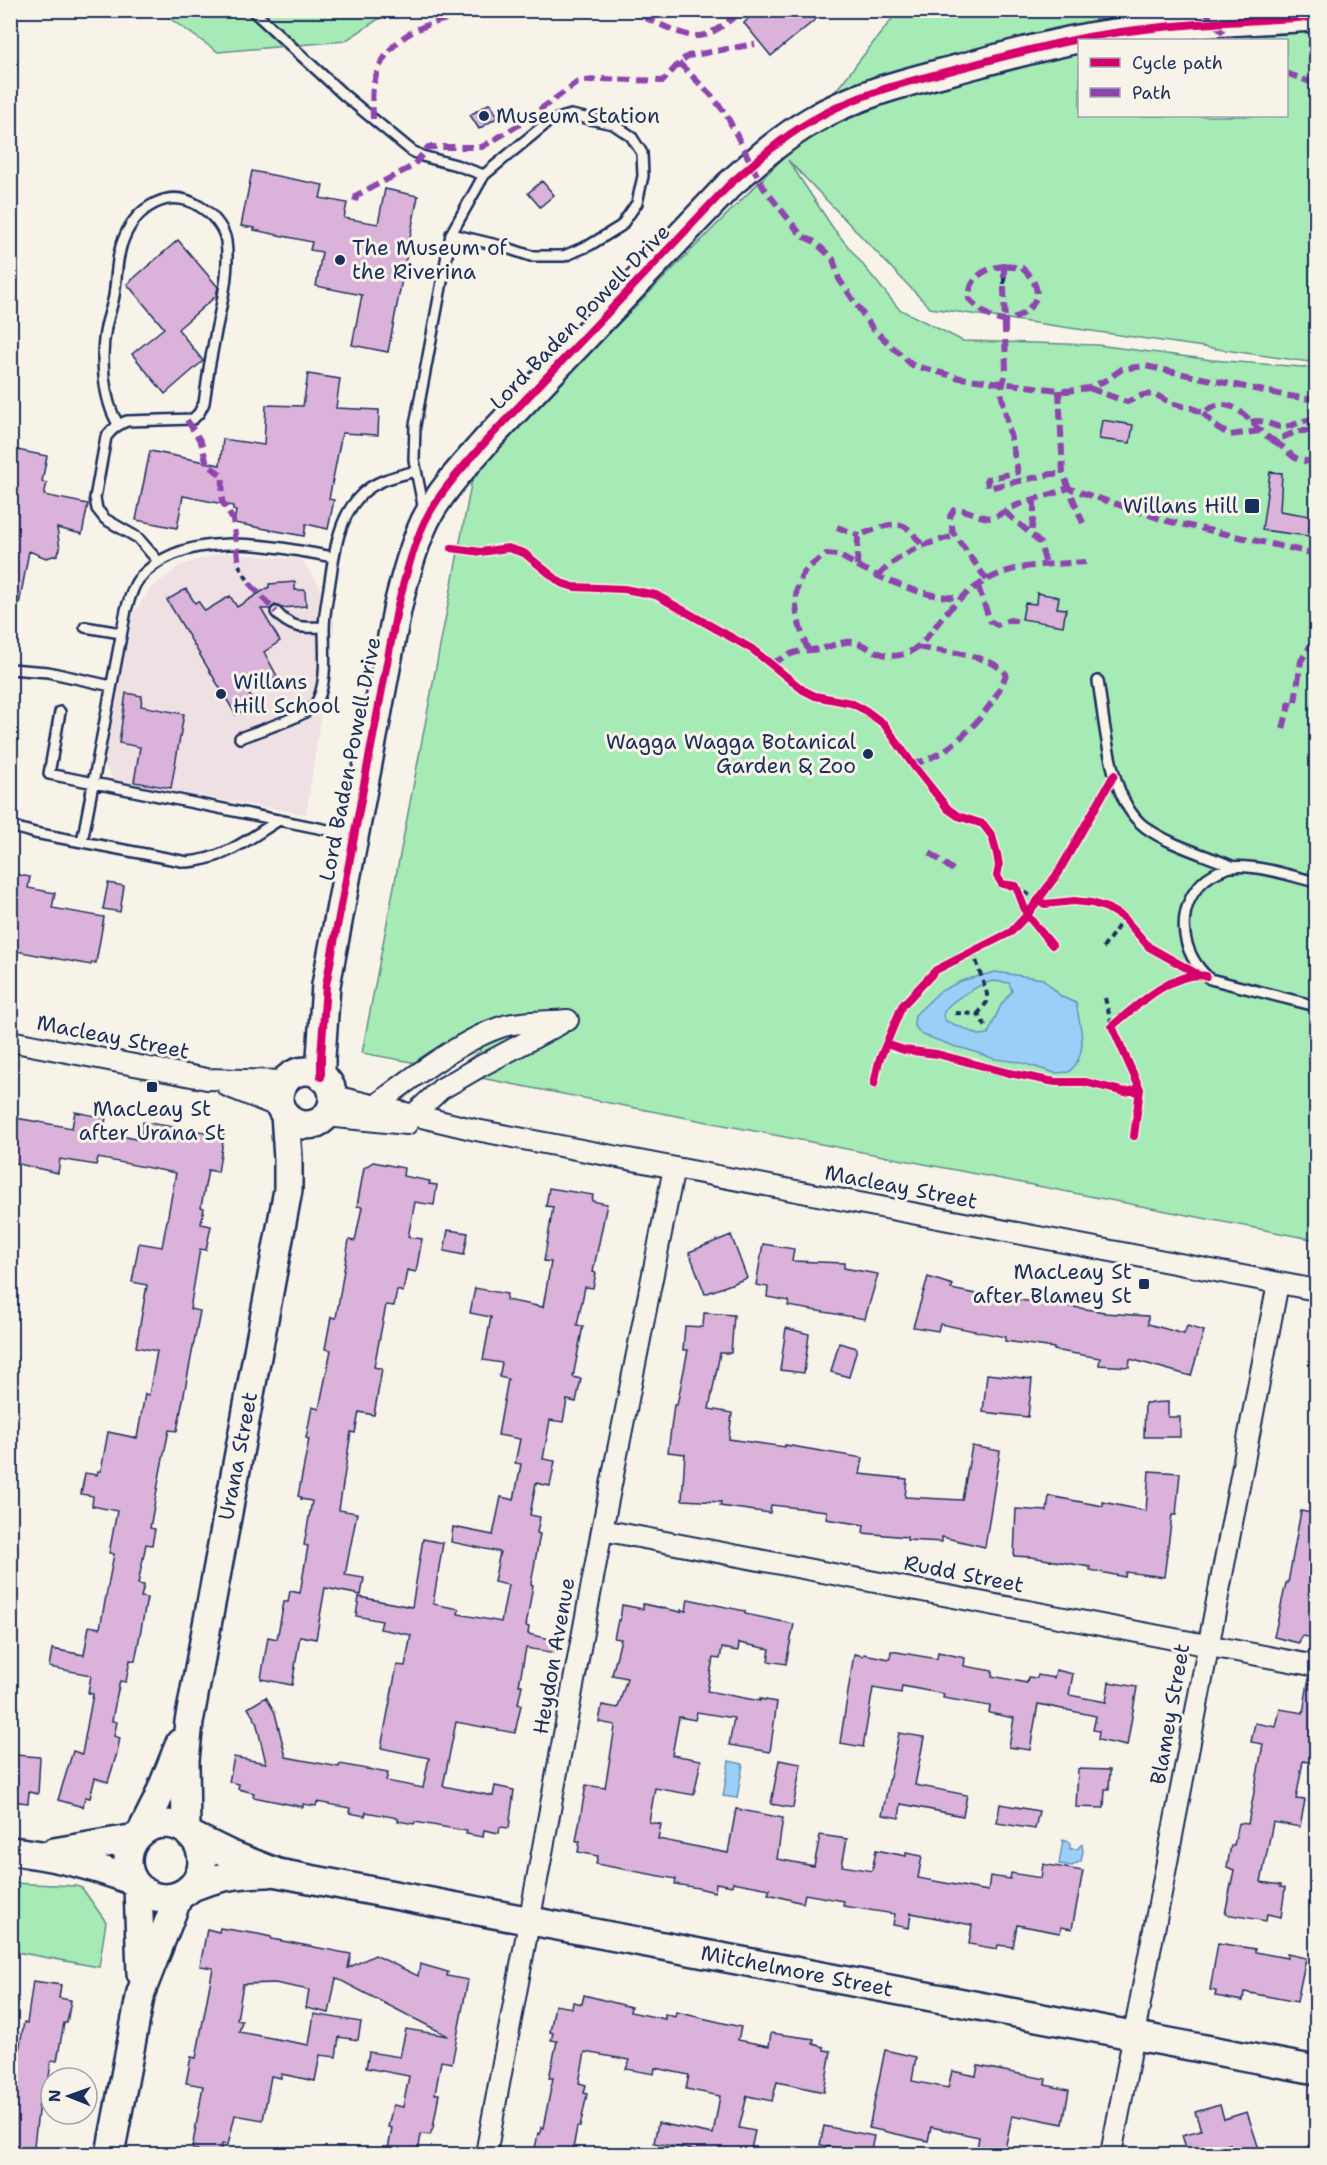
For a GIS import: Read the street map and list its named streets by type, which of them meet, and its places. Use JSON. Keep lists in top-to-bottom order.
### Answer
{
  "streets": {
    "street": [
      "Lord Baden Powell Drive",
      "Macleay Street",
      "Urana Street",
      "Rudd Street",
      "Heydon Avenue",
      "Blamey Street",
      "Mitchelmore Street"
    ]
  },
  "crossings": [
    ["Lord Baden Powell Drive", "Macleay Street"],
    ["Lord Baden Powell Drive", "Urana Street"],
    ["Macleay Street", "Urana Street"],
    ["Macleay Street", "Heydon Avenue"],
    ["Macleay Street", "Blamey Street"],
    ["Urana Street", "Mitchelmore Street"],
    ["Rudd Street", "Heydon Avenue"],
    ["Rudd Street", "Blamey Street"],
    ["Heydon Avenue", "Mitchelmore Street"],
    ["Blamey Street", "Mitchelmore Street"]
  ],
  "places": {
    "other": [
      "Museum Station",
      "The Museum of the Riverina",
      "Willans Hill School",
      "Wagga Wagga Botanical Garden & Zoo"
    ],
    "transit": ["Willans Hill", "MacLeay St after Urana St", "MacLeay St after Blamey St"]
  },
  "legend": ["Cycle path", "Path"],
  "north": "left"
}
